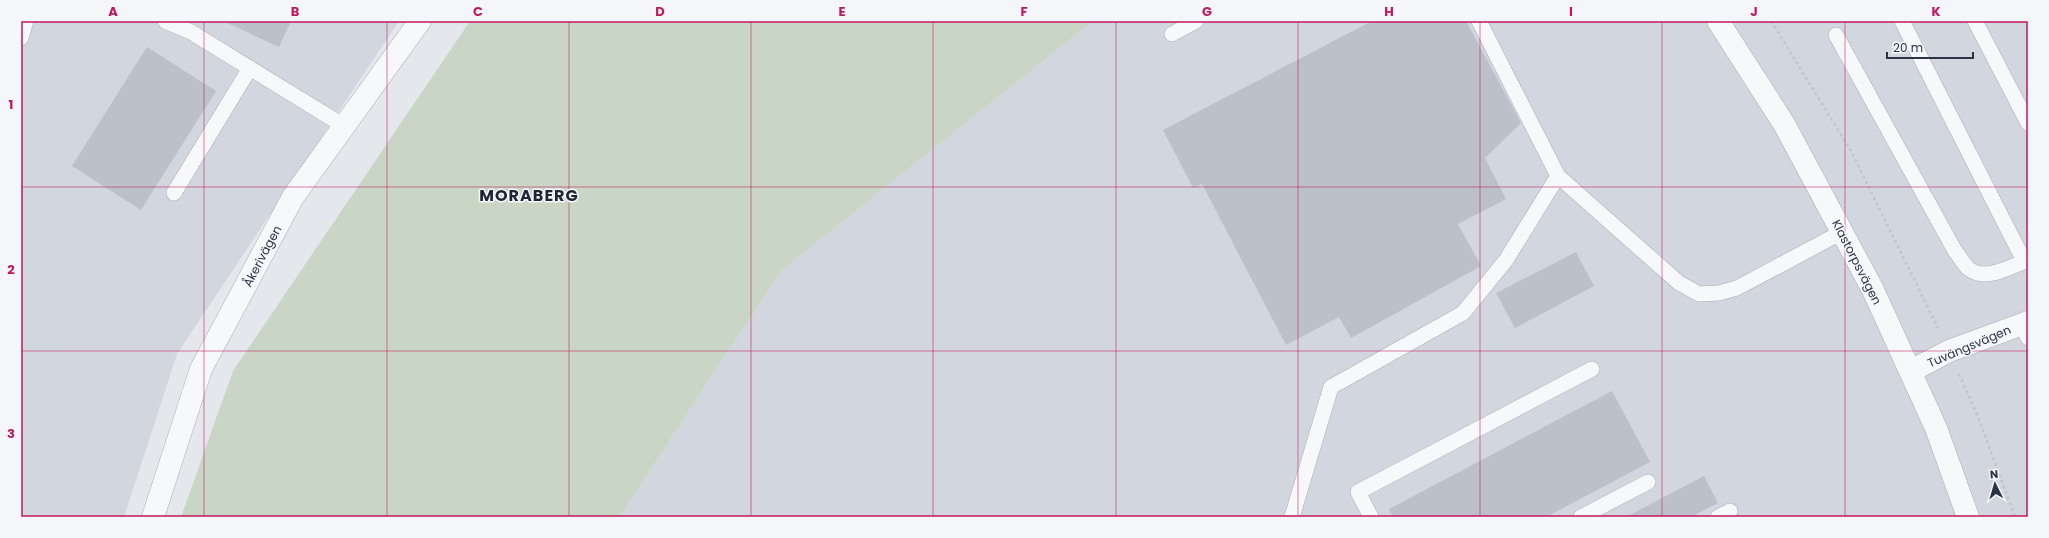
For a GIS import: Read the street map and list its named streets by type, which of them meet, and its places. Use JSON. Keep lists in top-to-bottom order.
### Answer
{
  "streets": {
    "street": ["Åkerivägen", "Klastorpsvägen", "Tuvängsvägen"]
  },
  "crossings": [
    ["Klastorpsvägen", "Tuvängsvägen"]
  ],
  "districts": ["MORABERG"],
  "scale_bar": "20 m",
  "north": "top",
  "grid": {
    "columns": [
      "A",
      "B",
      "C",
      "D",
      "E",
      "F",
      "G",
      "H",
      "I",
      "J",
      "K"
    ],
    "rows": ["1", "2", "3"]
  }
}
